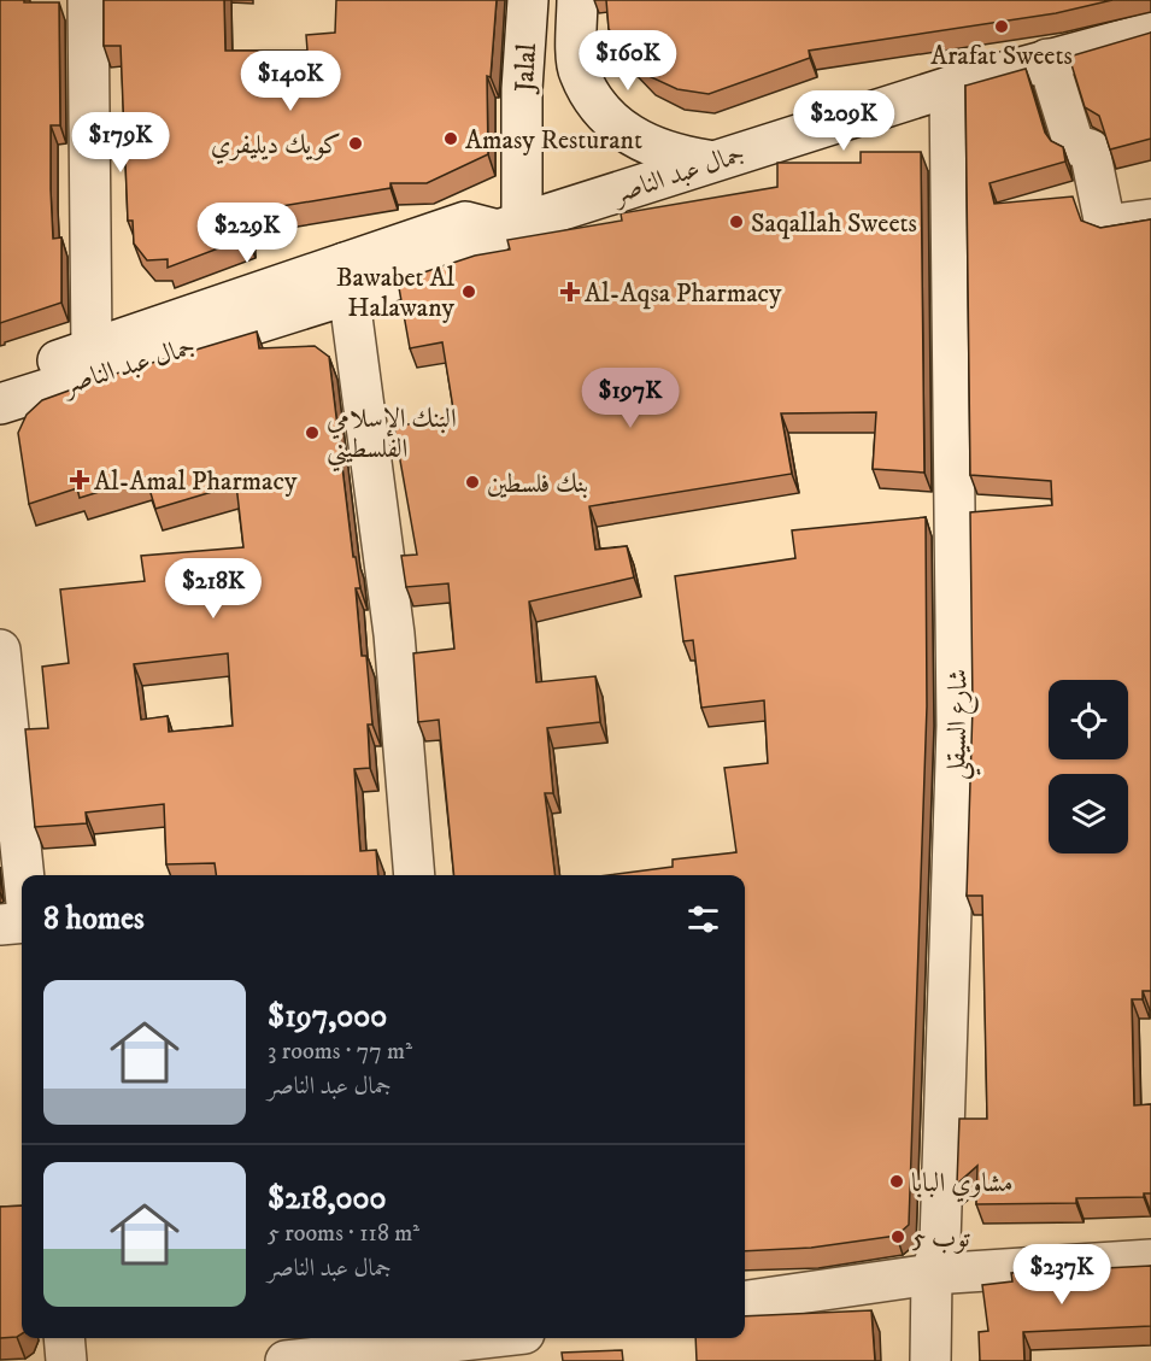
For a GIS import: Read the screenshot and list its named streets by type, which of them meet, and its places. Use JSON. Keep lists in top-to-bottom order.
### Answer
{
  "streets": {
    "street": ["Jalal", "جمال عبد الناصر", "شارع السيقلي"]
  },
  "crossings": [
    ["Jalal", "جمال عبد الناصر"],
    ["جمال عبد الناصر", "شارع السيقلي"]
  ],
  "places": {
    "other": [
      "Arafat Sweets",
      "Amasy Resturant",
      "كويك ديليفري",
      "Saqallah Sweets",
      "Bawabet Al Halawany",
      "البنك الإسلامي الفلسطيني",
      "بنك فلسطين",
      "مشاوي البابا",
      "توب 5"
    ],
    "health": ["Al-Aqsa Pharmacy", "Al-Amal Pharmacy"]
  },
  "page": {
    "price": [
      "$160K",
      "$140K",
      "$209K",
      "$179K",
      "$229K",
      "$197K",
      "$218K",
      "$237K"
    ],
    "heading": "8 homes",
    "list": [
      {
        "name": "$197,000",
        "note": "3 rooms · 77 m² · جمال عبد الناصر"
      },
      {
        "name": "$218,000",
        "note": "5 rooms · 118 m² · جمال عبد الناصر"
      }
    ]
  }
}
